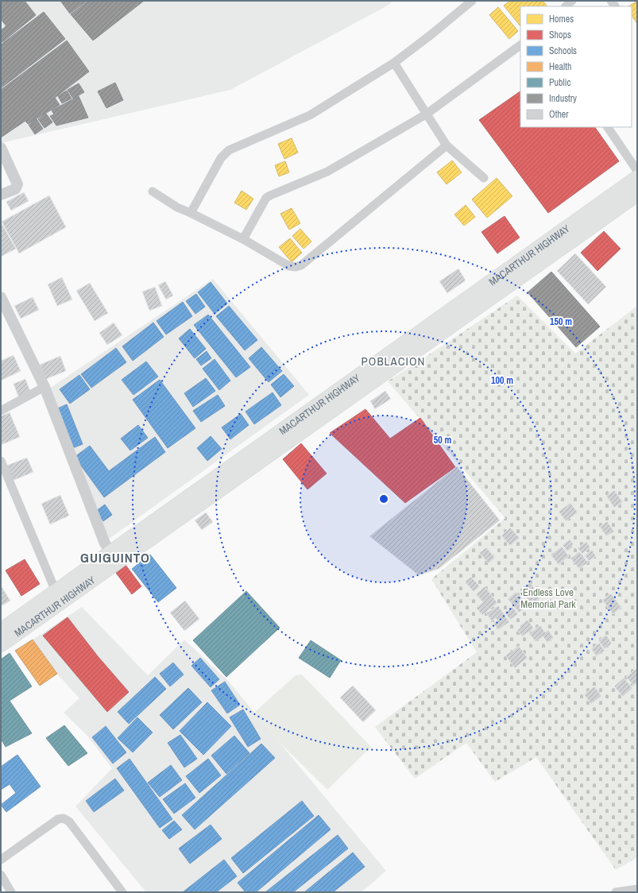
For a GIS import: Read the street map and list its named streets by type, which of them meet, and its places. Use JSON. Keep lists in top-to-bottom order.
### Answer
{
  "streets": {
    "highway": ["MACARTHUR HIGHWAY"]
  },
  "districts": ["POBLACION", "GUIGUINTO"],
  "parks": ["Endless Love Memorial Park"],
  "legend": [
    "Homes",
    "Shops",
    "Schools",
    "Health",
    "Public",
    "Industry",
    "Other"
  ],
  "rings": ["150 m", "100 m", "50 m"]
}
